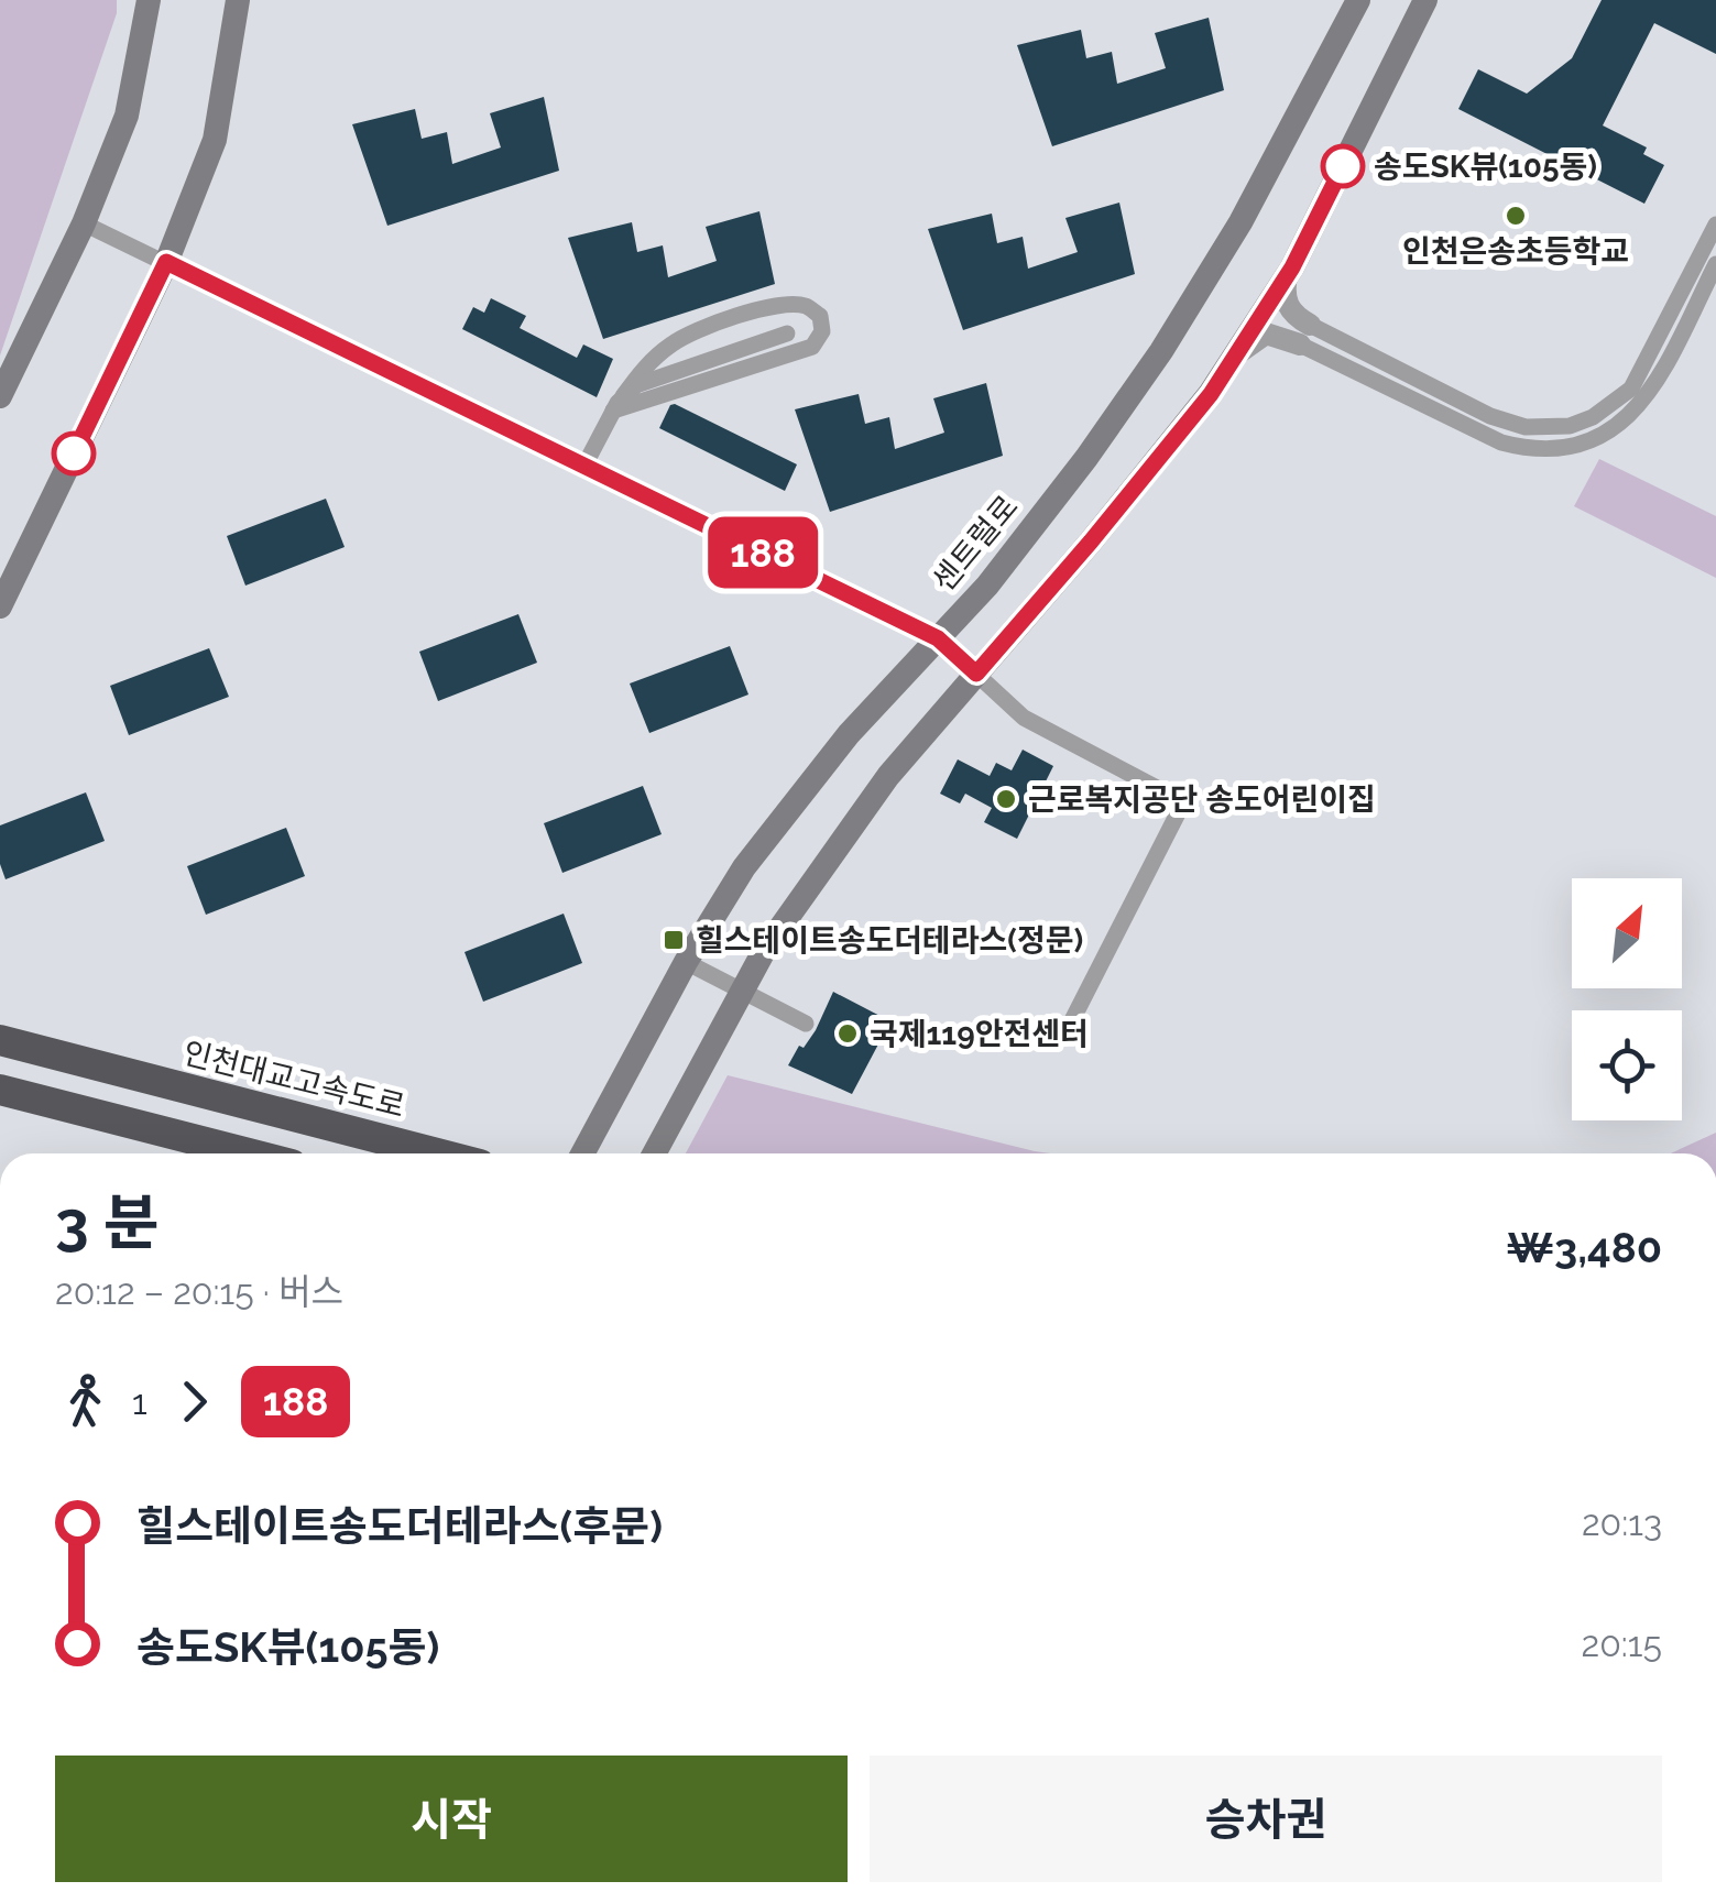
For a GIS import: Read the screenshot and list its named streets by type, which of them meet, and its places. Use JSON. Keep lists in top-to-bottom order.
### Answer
{
  "streets": {
    "highway": ["인천대교고속도로"],
    "main road": ["센트럴로"]
  },
  "places": {
    "other": [
      "송도SK뷰(105동)",
      "인천은송초등학교",
      "근로복지공단 송도어린이집",
      "국제119안전센터"
    ],
    "transit": ["힐스테이트송도더테라스(정문)"]
  },
  "lines": ["bus line 188"],
  "north": "top right",
  "page": {
    "on_map": "188",
    "heading": ["3 분", "20:12 – 20:15 · 버스", "₩3,480"],
    "legs": ["1", "188"],
    "list": [
      {
        "name": "힐스테이트송도더테라스(후문)",
        "value": "20:13"
      },
      {
        "name": "송도SK뷰(105동)",
        "value": "20:15"
      }
    ],
    "buttons": ["시작", "승차권"]
  }
}
